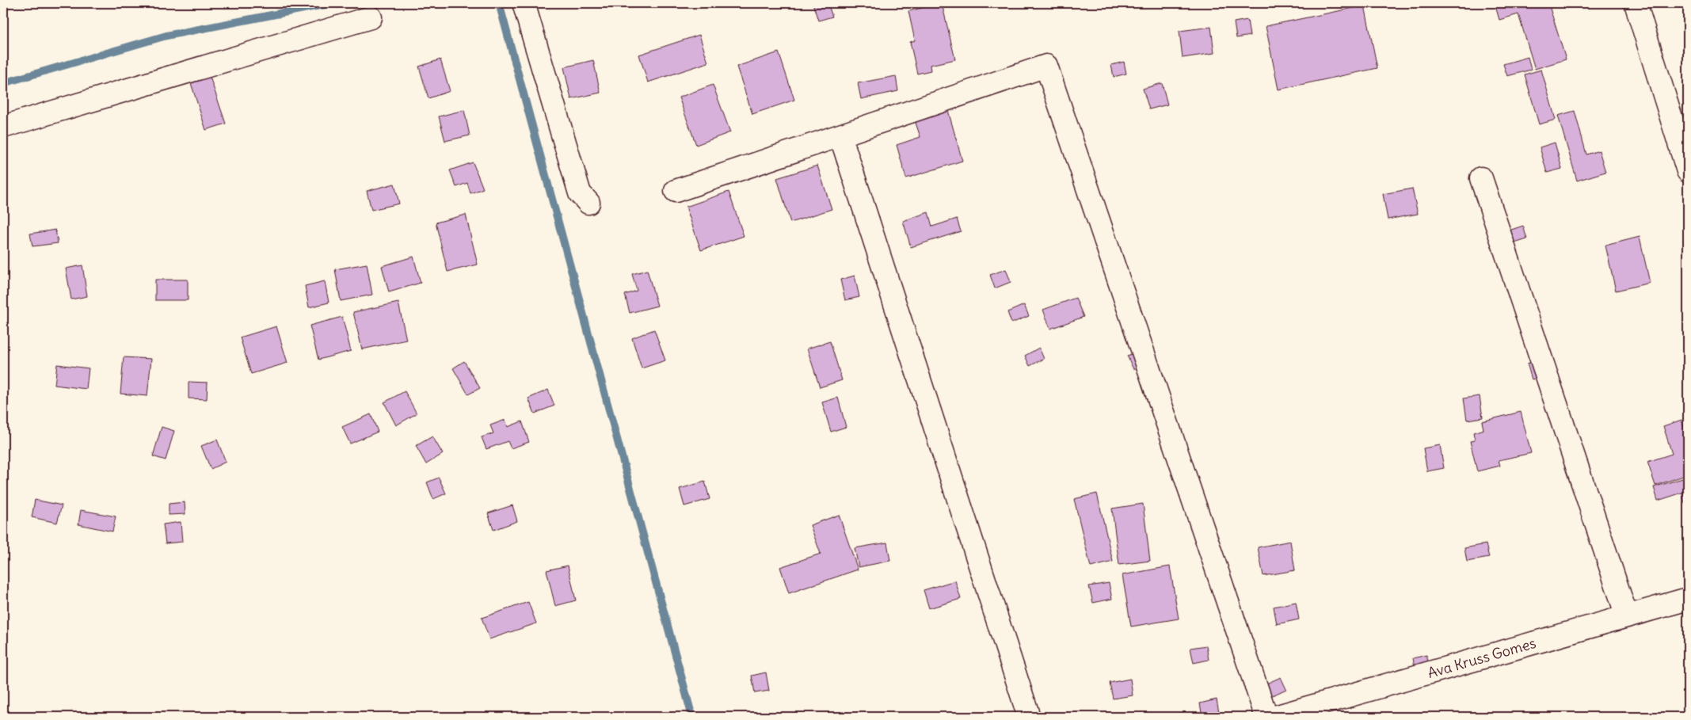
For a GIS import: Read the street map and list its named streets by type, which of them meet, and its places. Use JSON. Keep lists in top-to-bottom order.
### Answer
{
  "streets": {
    "street": ["Ava Kruss Gomes"]
  }
}
